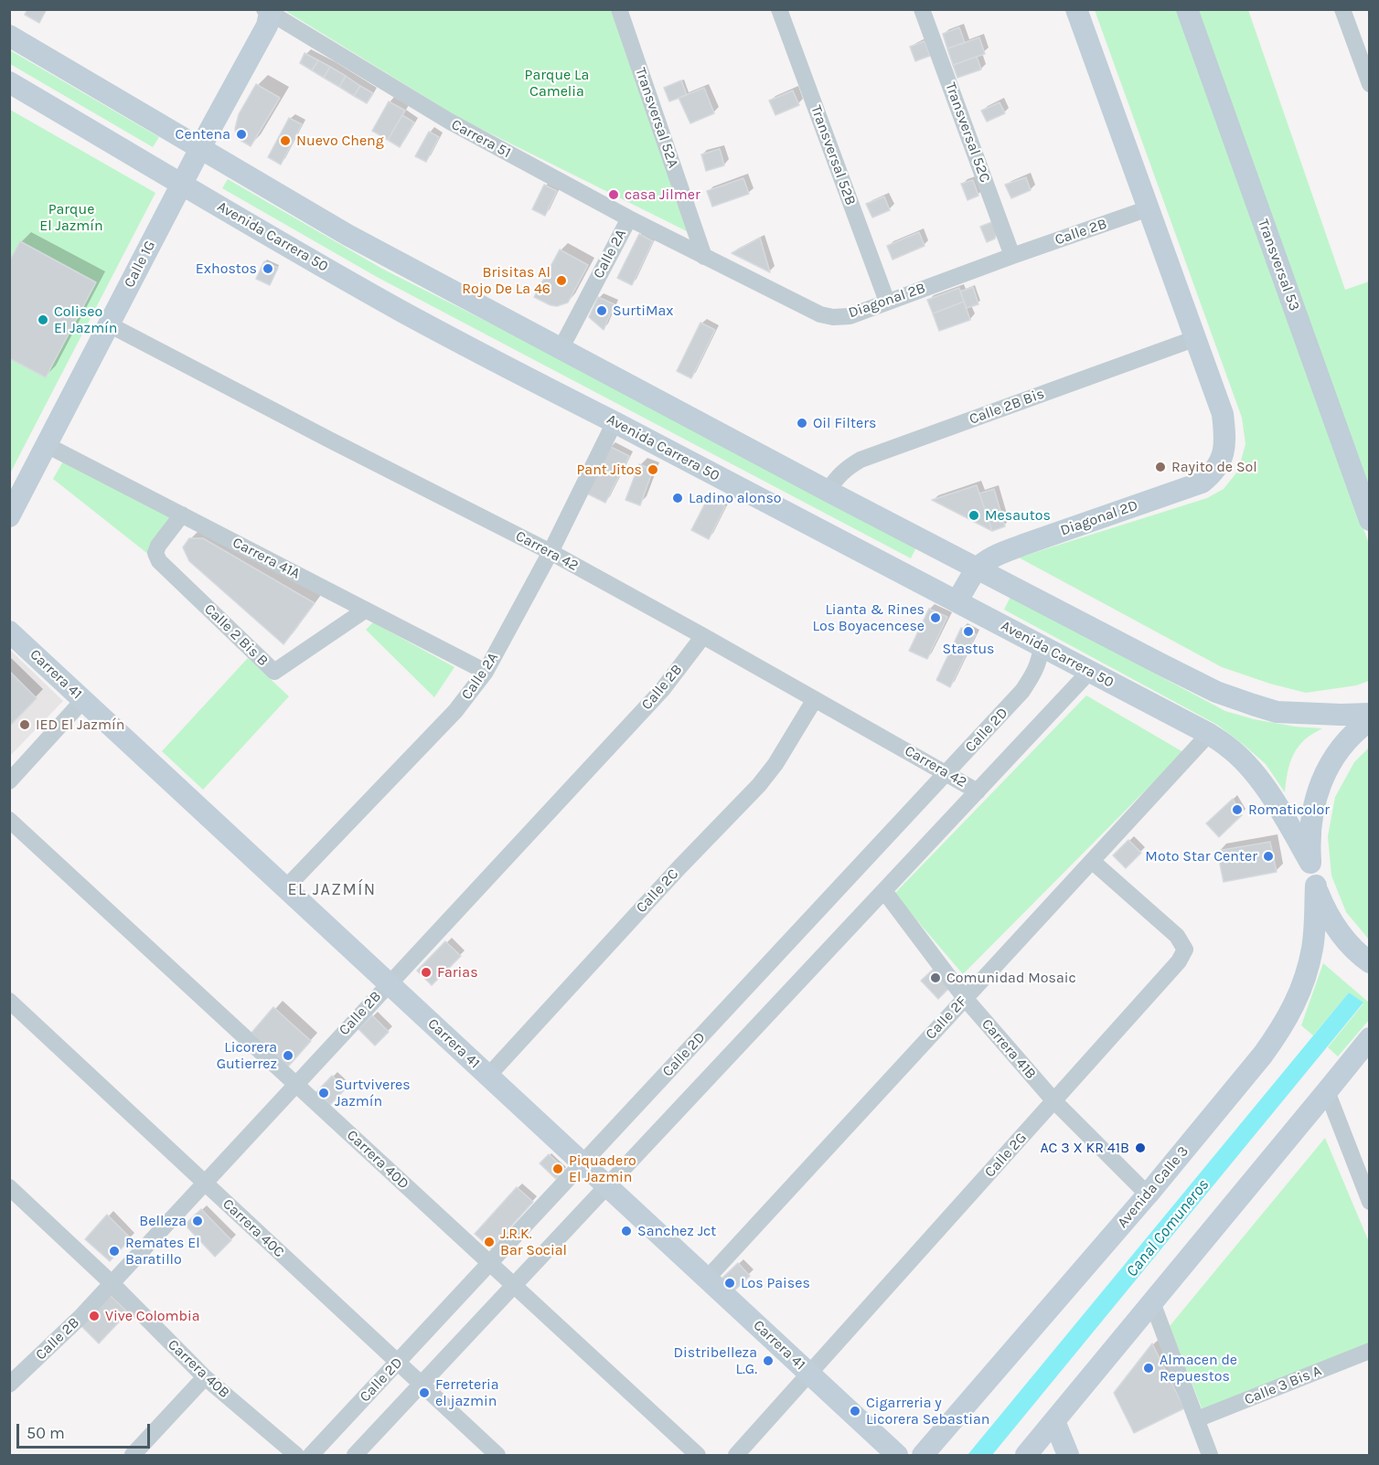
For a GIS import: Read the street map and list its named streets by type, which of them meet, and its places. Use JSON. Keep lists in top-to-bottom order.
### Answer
{
  "streets": {
    "main road": [
      "Avenida Carrera 50",
      "Calle 1G",
      "Transversal 53",
      "Diagonal 2D",
      "Carrera 41",
      "Avenida Calle 3"
    ],
    "street": [
      "Transversal 52A",
      "Transversal 52C",
      "Carrera 51",
      "Transversal 52B",
      "Calle 2B",
      "Calle 2A",
      "Diagonal 2B",
      "Calle 2B Bis",
      "Carrera 42",
      "Carrera 41A",
      "Calle 2 Bis B",
      "Calle 2D",
      "Calle 2C",
      "Calle 2F",
      "Carrera 41B",
      "Calle 2G",
      "Carrera 40D",
      "Carrera 40C",
      "Carrera 40B",
      "Calle 3 Bis A"
    ]
  },
  "crossings": [
    ["Transversal 52A", "Carrera 51"],
    ["Transversal 52A", "Diagonal 2B"],
    ["Transversal 52C", "Calle 2B"],
    ["Transversal 52C", "Diagonal 2B"],
    ["Carrera 51", "Calle 2A"],
    ["Carrera 51", "Calle 1G"],
    ["Carrera 51", "Diagonal 2B"],
    ["Transversal 52B", "Diagonal 2B"],
    ["Calle 2B", "Diagonal 2B"],
    ["Calle 2B", "Carrera 42"],
    ["Calle 2B", "Carrera 41"],
    ["Calle 2B", "Carrera 40D"],
    ["Calle 2B", "Carrera 40C"],
    ["Calle 2B", "Carrera 40B"],
    ["Avenida Carrera 50", "Calle 2A"],
    ["Avenida Carrera 50", "Calle 1G"],
    ["Avenida Carrera 50", "Calle 2D"],
    ["Avenida Carrera 50", "Calle 2F"],
    ["Calle 2A", "Carrera 42"],
    ["Calle 2A", "Carrera 41A"],
    ["Calle 2A", "Carrera 41"],
    ["Calle 1G", "Carrera 42"],
    ["Calle 1G", "Carrera 41A"],
    ["Calle 2B Bis", "Diagonal 2D"],
    ["Carrera 42", "Calle 2D"],
    ["Carrera 42", "Calle 2C"],
    ["Carrera 41A", "Calle 2 Bis B"],
    ["Carrera 41", "Calle 2D"],
    ["Carrera 41", "Calle 2C"],
    ["Carrera 41", "Calle 2F"],
    ["Carrera 41", "Calle 2G"],
    ["Calle 2D", "Carrera 40D"],
    ["Calle 2D", "Carrera 40C"],
    ["Calle 2F", "Carrera 41B"],
    ["Calle 2F", "Calle 2G"],
    ["Carrera 41B", "Calle 2G"],
    ["Carrera 41B", "Avenida Calle 3"]
  ],
  "districts": ["EL JAZMÍN"],
  "water": ["Canal Comuneros"],
  "parks": ["Parque La Camelia", "Parque El Jazmín"],
  "places": [
    "Centena",
    "Nuevo Cheng",
    "casa Jilmer",
    "Exhostos",
    "Brisitas Al Rojo De La 46",
    "SurtiMax",
    "Coliseo El Jazmín",
    "Oil Filters",
    "Rayito de Sol",
    "Pant Jitos",
    "Ladino alonso",
    "Mesautos",
    "Lianta & Rines Los Boyacencese",
    "Stastus",
    "IED El Jazmín",
    "Romaticolor",
    "Moto Star Center",
    "Farias",
    "Comunidad Mosaic",
    "Licorera Gutierrez",
    "Surtviveres Jazmín",
    "AC 3 X KR 41B",
    "Piquadero El Jazmin",
    "Belleza",
    "Sanchez Jct",
    "J.R.K. Bar Social",
    "Remates El Baratillo",
    "Los Paises",
    "Vive Colombia",
    "Distribelleza L.G.",
    "Almacen de Repuestos",
    "Ferreteria el jazmin",
    "Cigarreria y Licorera Sebastian"
  ],
  "scale_bar": "50 m"
}
